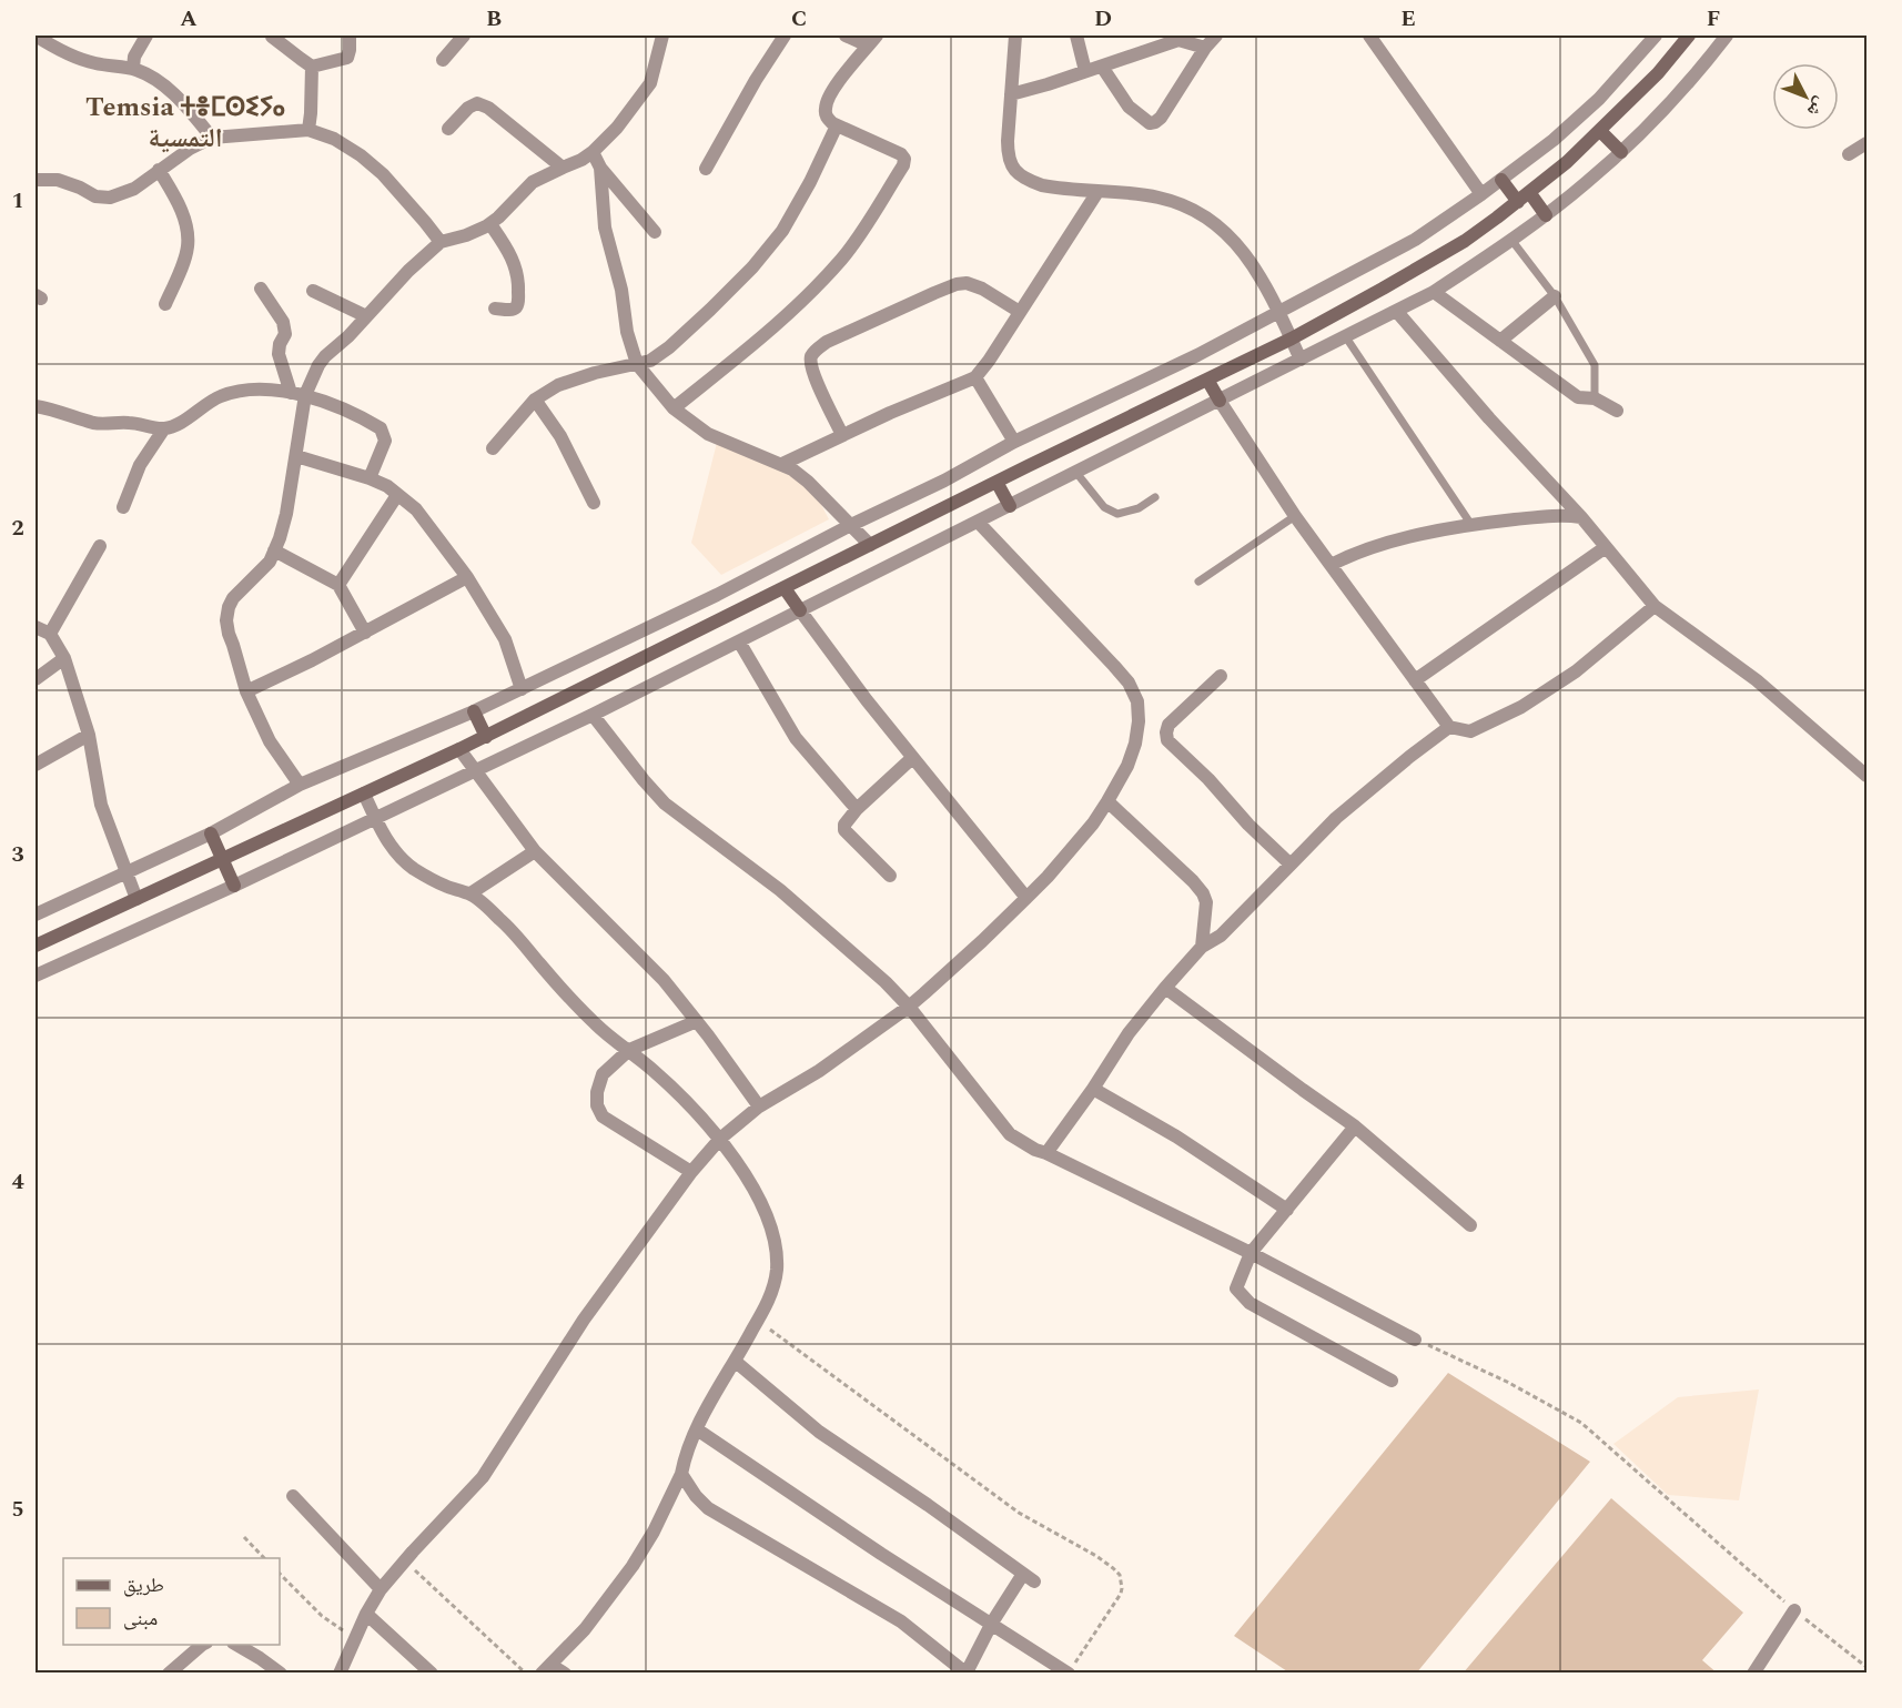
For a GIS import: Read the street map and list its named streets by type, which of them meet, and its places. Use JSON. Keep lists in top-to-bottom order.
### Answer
{
  "districts": ["Temsia ⵜⴻⵎⵙⵉⵢⴰ التمسية"],
  "legend": ["طريق", "مبنى"],
  "north": "bottom right",
  "grid": {
    "columns": [
      "A",
      "B",
      "C",
      "D",
      "E",
      "F"
    ],
    "rows": [
      "1",
      "2",
      "3",
      "4",
      "5"
    ]
  }
}
